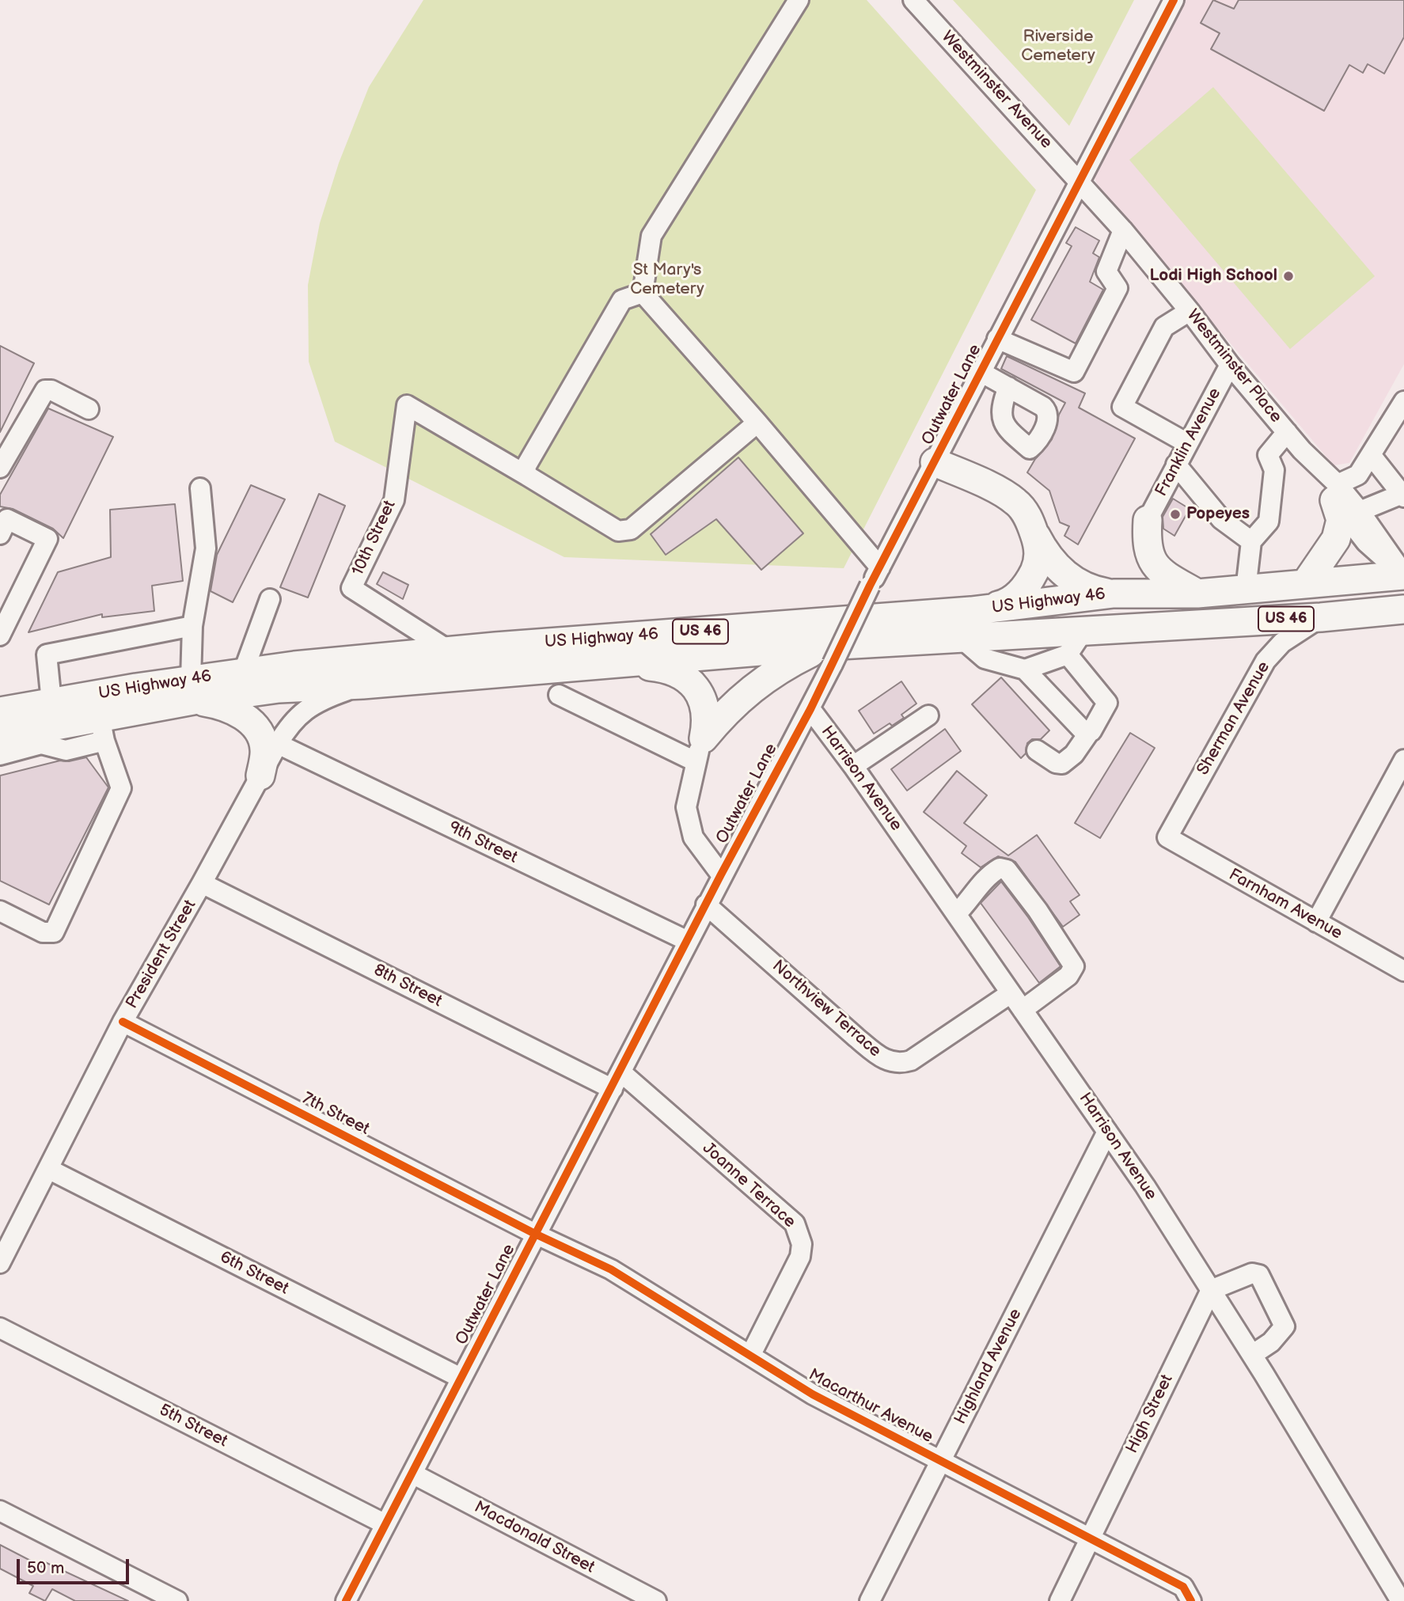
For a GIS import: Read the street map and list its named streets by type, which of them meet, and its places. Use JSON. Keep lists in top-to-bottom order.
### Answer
{
  "streets": {
    "highway": ["US Highway 46", "US 46"],
    "street": [
      "Westminster Avenue",
      "Westminster Place",
      "Outwater Lane",
      "Franklin Avenue",
      "10th Street",
      "Sherman Avenue",
      "Harrison Avenue",
      "9th Street",
      "Farnham Avenue",
      "President Street",
      "8th Street",
      "Northview Terrace",
      "7th Street",
      "Joanne Terrace",
      "6th Street",
      "Highland Avenue",
      "Macarthur Avenue",
      "High Street",
      "5th Street",
      "Macdonald Street"
    ]
  },
  "crossings": [
    ["Westminster Avenue", "Westminster Place"],
    ["Westminster Avenue", "Outwater Lane"],
    ["Westminster Place", "Outwater Lane"],
    ["Westminster Place", "Franklin Avenue"],
    ["Westminster Place", "US Highway 46"],
    ["Outwater Lane", "US Highway 46"],
    ["Outwater Lane", "Harrison Avenue"],
    ["Outwater Lane", "9th Street"],
    ["Outwater Lane", "8th Street"],
    ["Outwater Lane", "Northview Terrace"],
    ["Outwater Lane", "7th Street"],
    ["Outwater Lane", "Joanne Terrace"],
    ["Outwater Lane", "6th Street"],
    ["Outwater Lane", "Macarthur Avenue"],
    ["Outwater Lane", "5th Street"],
    ["Outwater Lane", "Macdonald Street"],
    ["10th Street", "US Highway 46"],
    ["US Highway 46", "Sherman Avenue"],
    ["US Highway 46", "President Street"],
    ["Sherman Avenue", "Farnham Avenue"],
    ["Harrison Avenue", "Northview Terrace"],
    ["Harrison Avenue", "Highland Avenue"],
    ["Harrison Avenue", "High Street"],
    ["9th Street", "President Street"],
    ["President Street", "8th Street"],
    ["President Street", "7th Street"],
    ["President Street", "6th Street"],
    ["8th Street", "Joanne Terrace"],
    ["7th Street", "Macarthur Avenue"],
    ["Joanne Terrace", "Macarthur Avenue"],
    ["Highland Avenue", "Macarthur Avenue"],
    ["Macarthur Avenue", "High Street"]
  ],
  "parks": ["Riverside Cemetery", "St Mary's Cemetery"],
  "places": ["Lodi High School", "Popeyes"],
  "scale_bar": "50 m"
}
